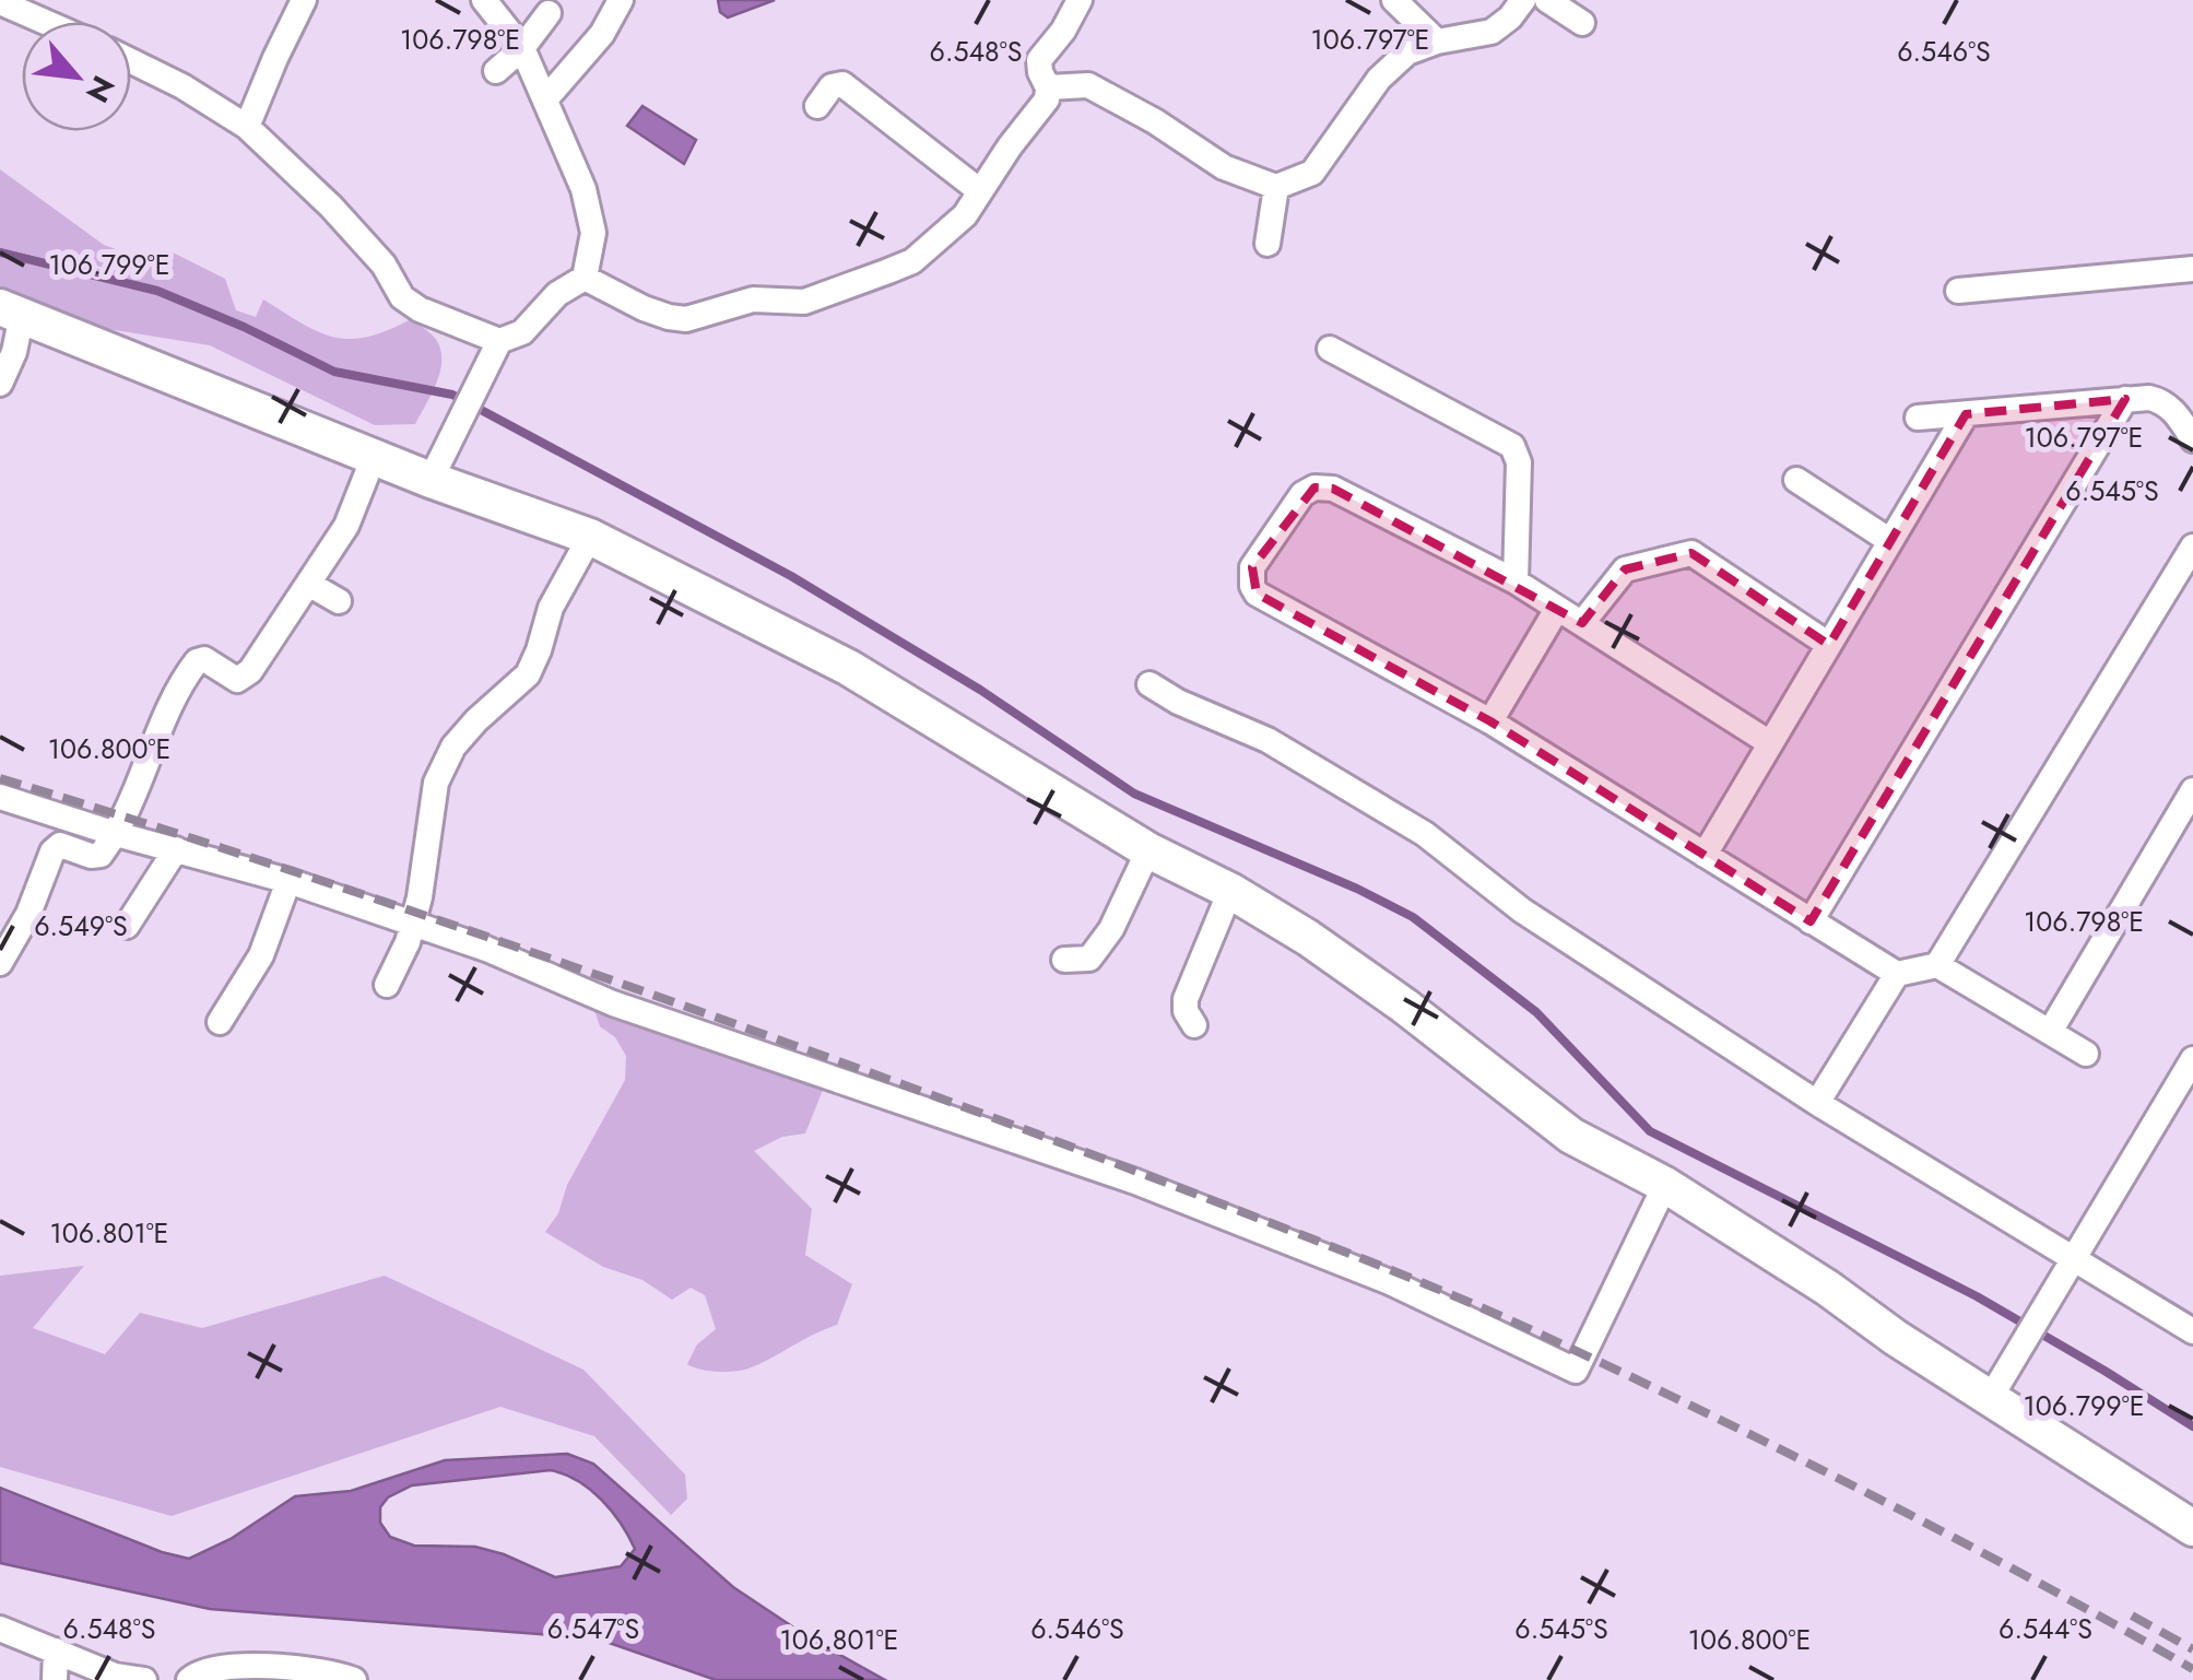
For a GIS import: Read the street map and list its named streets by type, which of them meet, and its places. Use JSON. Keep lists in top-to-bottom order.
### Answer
{
  "north": "bottom right",
  "coordinates": [
    "106.798°E",
    "106.797°E",
    "6.548°S",
    "6.546°S",
    "106.799°E",
    "6.545°S",
    "106.800°E",
    "6.549°S",
    "106.801°E",
    "6.547°S",
    "6.544°S"
  ]
}
